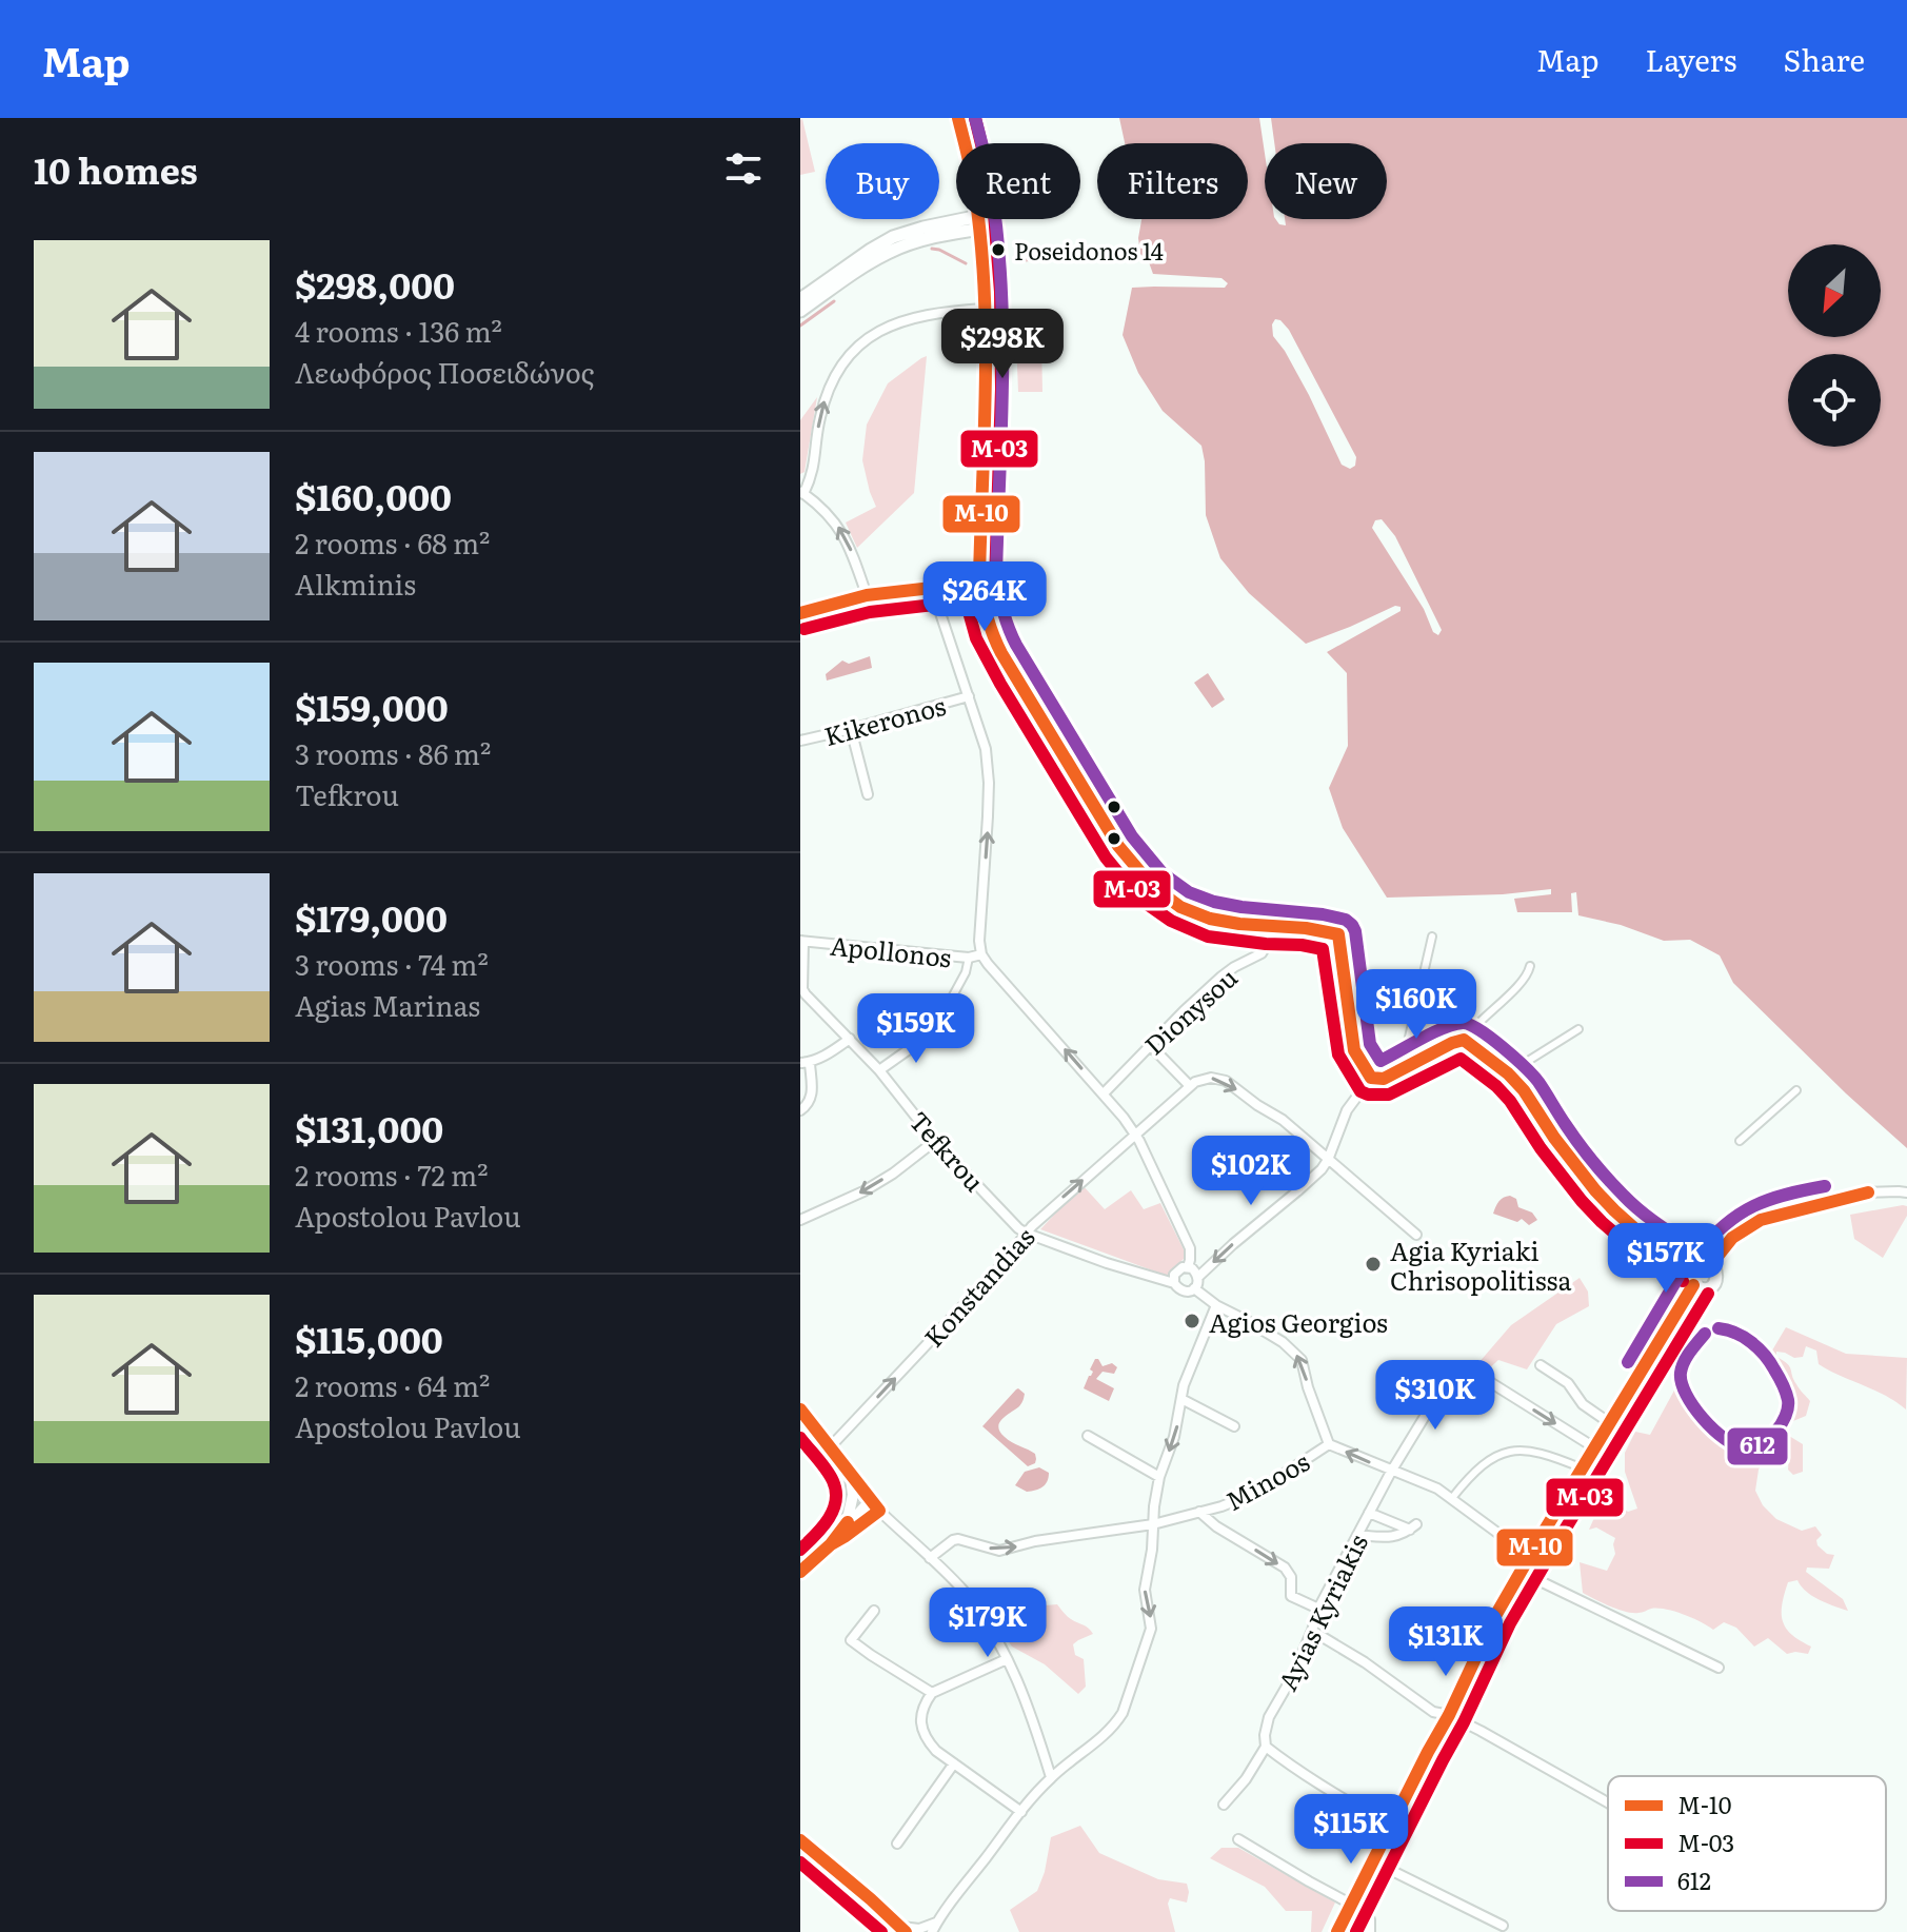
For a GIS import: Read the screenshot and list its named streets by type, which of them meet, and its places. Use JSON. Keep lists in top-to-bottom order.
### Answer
{
  "streets": {
    "street": [
      "Kikeronos",
      "Apollonos",
      "Dionysou",
      "Tefkrou",
      "Konstandias",
      "Minoos",
      "Ayias Kyriakis"
    ]
  },
  "crossings": [
    ["Apollonos", "Tefkrou"],
    ["Tefkrou", "Konstandias"]
  ],
  "one_way": ["Konstandias", "Minoos"],
  "places": ["Poseidonos 14", "Agia Kyriaki Chrisopolitissa", "Agios Georgios"],
  "lines": ["transit line M-10", "transit line M-03", "transit line 612"],
  "legend": ["M-10", "M-03", "612"],
  "north": "bottom left",
  "page": {
    "header": "Map",
    "nav": ["Map", "Layers", "Share"],
    "heading": "10 homes",
    "chip": [
      "Buy",
      "Rent",
      "Filters",
      "New"
    ],
    "list": [
      {
        "name": "$298,000",
        "note": "4 rooms · 136 m² · Λεωφόρος Ποσειδώνος"
      },
      {
        "name": "$160,000",
        "note": "2 rooms · 68 m² · Alkminis"
      },
      {
        "name": "$159,000",
        "note": "3 rooms · 86 m² · Tefkrou"
      },
      {
        "name": "$179,000",
        "note": "3 rooms · 74 m² · Agias Marinas"
      },
      {
        "name": "$131,000",
        "note": "2 rooms · 72 m² · Apostolou Pavlou"
      },
      {
        "name": "$115,000",
        "note": "2 rooms · 64 m² · Apostolou Pavlou"
      }
    ],
    "price": [
      "$298K",
      "$264K",
      "$160K",
      "$159K",
      "$102K",
      "$157K",
      "$310K",
      "$179K",
      "$131K",
      "$115K"
    ]
  }
}
